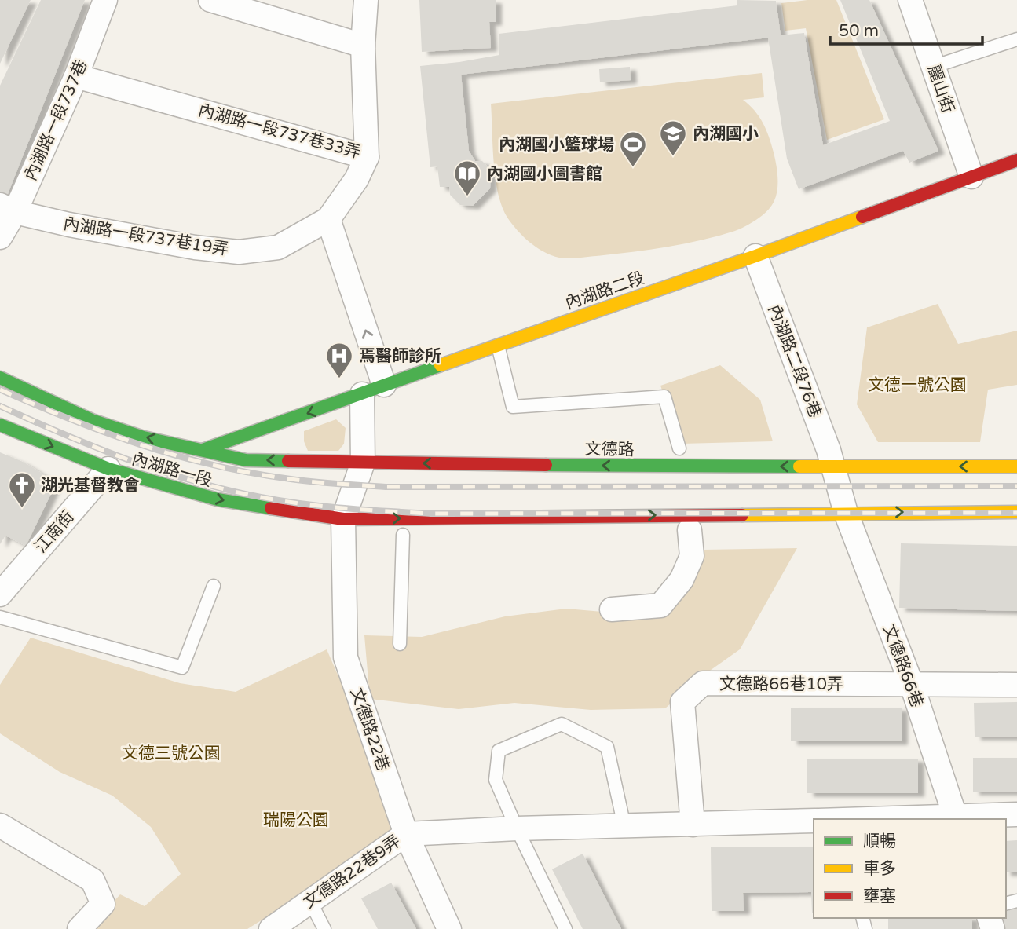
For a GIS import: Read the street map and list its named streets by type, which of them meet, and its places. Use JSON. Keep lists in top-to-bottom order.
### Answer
{
  "streets": {
    "main road": ["內湖路二段", "文德路", "內湖路一段"],
    "street": [
      "麗山街",
      "內湖路一段737巷",
      "內湖路一段737巷33弄",
      "內湖路一段737巷19弄",
      "內湖路二段76巷",
      "江南街",
      "文德路66巷",
      "文德路66巷10弄",
      "文德路22巷",
      "文德路22巷9弄"
    ]
  },
  "crossings": [
    ["麗山街", "內湖路二段"],
    ["內湖路一段737巷", "內湖路一段737巷33弄"],
    ["內湖路一段737巷", "內湖路一段737巷19弄"],
    ["內湖路一段737巷33弄", "內湖路一段737巷19弄"],
    ["內湖路二段", "內湖路二段76巷"],
    ["內湖路二段", "文德路"],
    ["內湖路二段", "內湖路一段"],
    ["內湖路二段76巷", "文德路"],
    ["內湖路二段76巷", "文德路66巷"],
    ["文德路", "內湖路一段"],
    ["內湖路一段", "江南街"],
    ["內湖路一段", "文德路22巷"],
    ["文德路66巷", "文德路66巷10弄"],
    ["文德路22巷", "文德路22巷9弄"]
  ],
  "parks": ["文德一號公園", "文德三號公園", "瑞陽公園"],
  "places": {
    "school or university": ["內湖國小"],
    "sports": ["內湖國小籃球場"],
    "library": ["內湖國小圖書館"],
    "hospital": ["焉醫師診所"],
    "church": ["湖光基督教會"]
  },
  "legend": ["順暢", "車多", "壅塞"],
  "scale_bar": "50 m"
}
